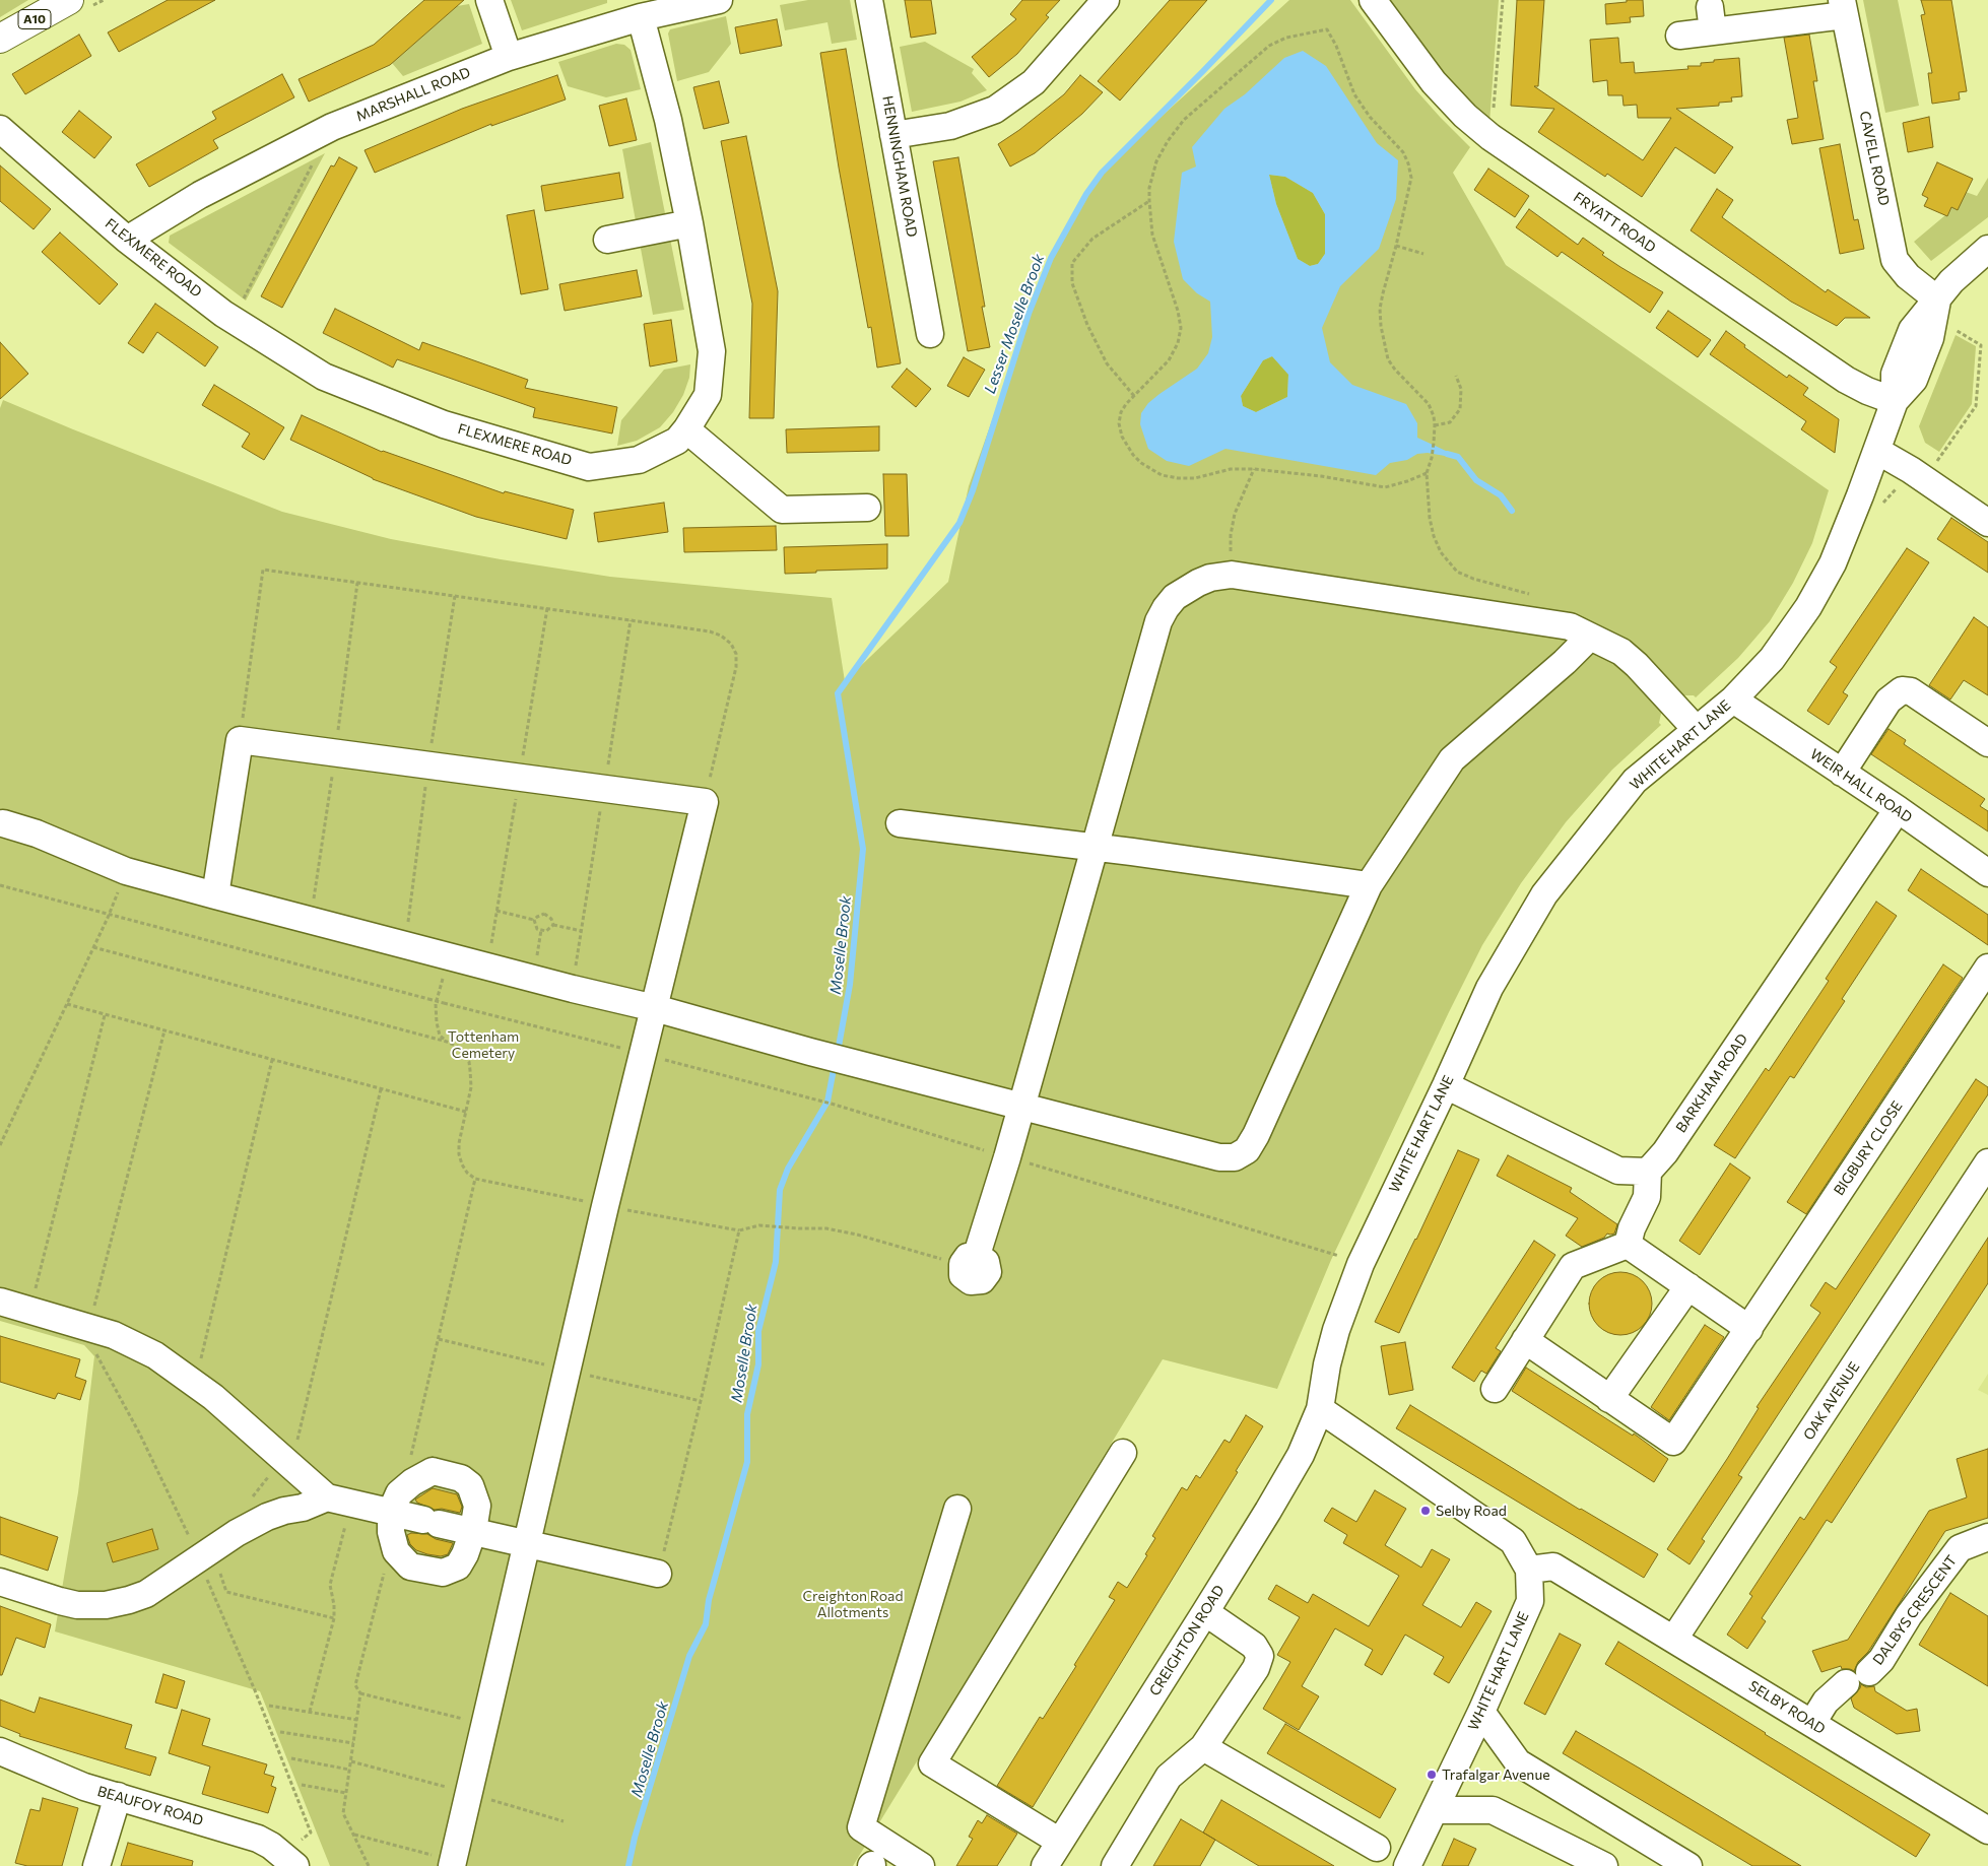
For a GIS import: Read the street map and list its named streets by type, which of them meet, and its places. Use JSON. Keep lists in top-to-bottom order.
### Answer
{
  "streets": {
    "highway": ["A10"],
    "street": [
      "MARSHALL ROAD",
      "CAVELL ROAD",
      "HENNINGHAM ROAD",
      "FRYATT ROAD",
      "FLEXMERE ROAD",
      "WHITE HART LANE",
      "WEIR HALL ROAD",
      "BARKHAM ROAD",
      "BIGBURY CLOSE",
      "OAK AVENUE",
      "DALBYS CRESCENT",
      "CREIGHTON ROAD",
      "SELBY ROAD",
      "BEAUFOY ROAD"
    ]
  },
  "crossings": [
    ["MARSHALL ROAD", "FLEXMERE ROAD"],
    ["CAVELL ROAD", "WHITE HART LANE"],
    ["FRYATT ROAD", "WHITE HART LANE"],
    ["WHITE HART LANE", "WEIR HALL ROAD"],
    ["WHITE HART LANE", "CREIGHTON ROAD"],
    ["WHITE HART LANE", "SELBY ROAD"],
    ["WEIR HALL ROAD", "BARKHAM ROAD"],
    ["OAK AVENUE", "SELBY ROAD"]
  ],
  "water": ["Lesser Moselle Brook", "Moselle Brook"],
  "parks": ["Tottenham Cemetery", "Creighton Road Allotments"],
  "places": ["Selby Road", "Trafalgar Avenue"]
}
